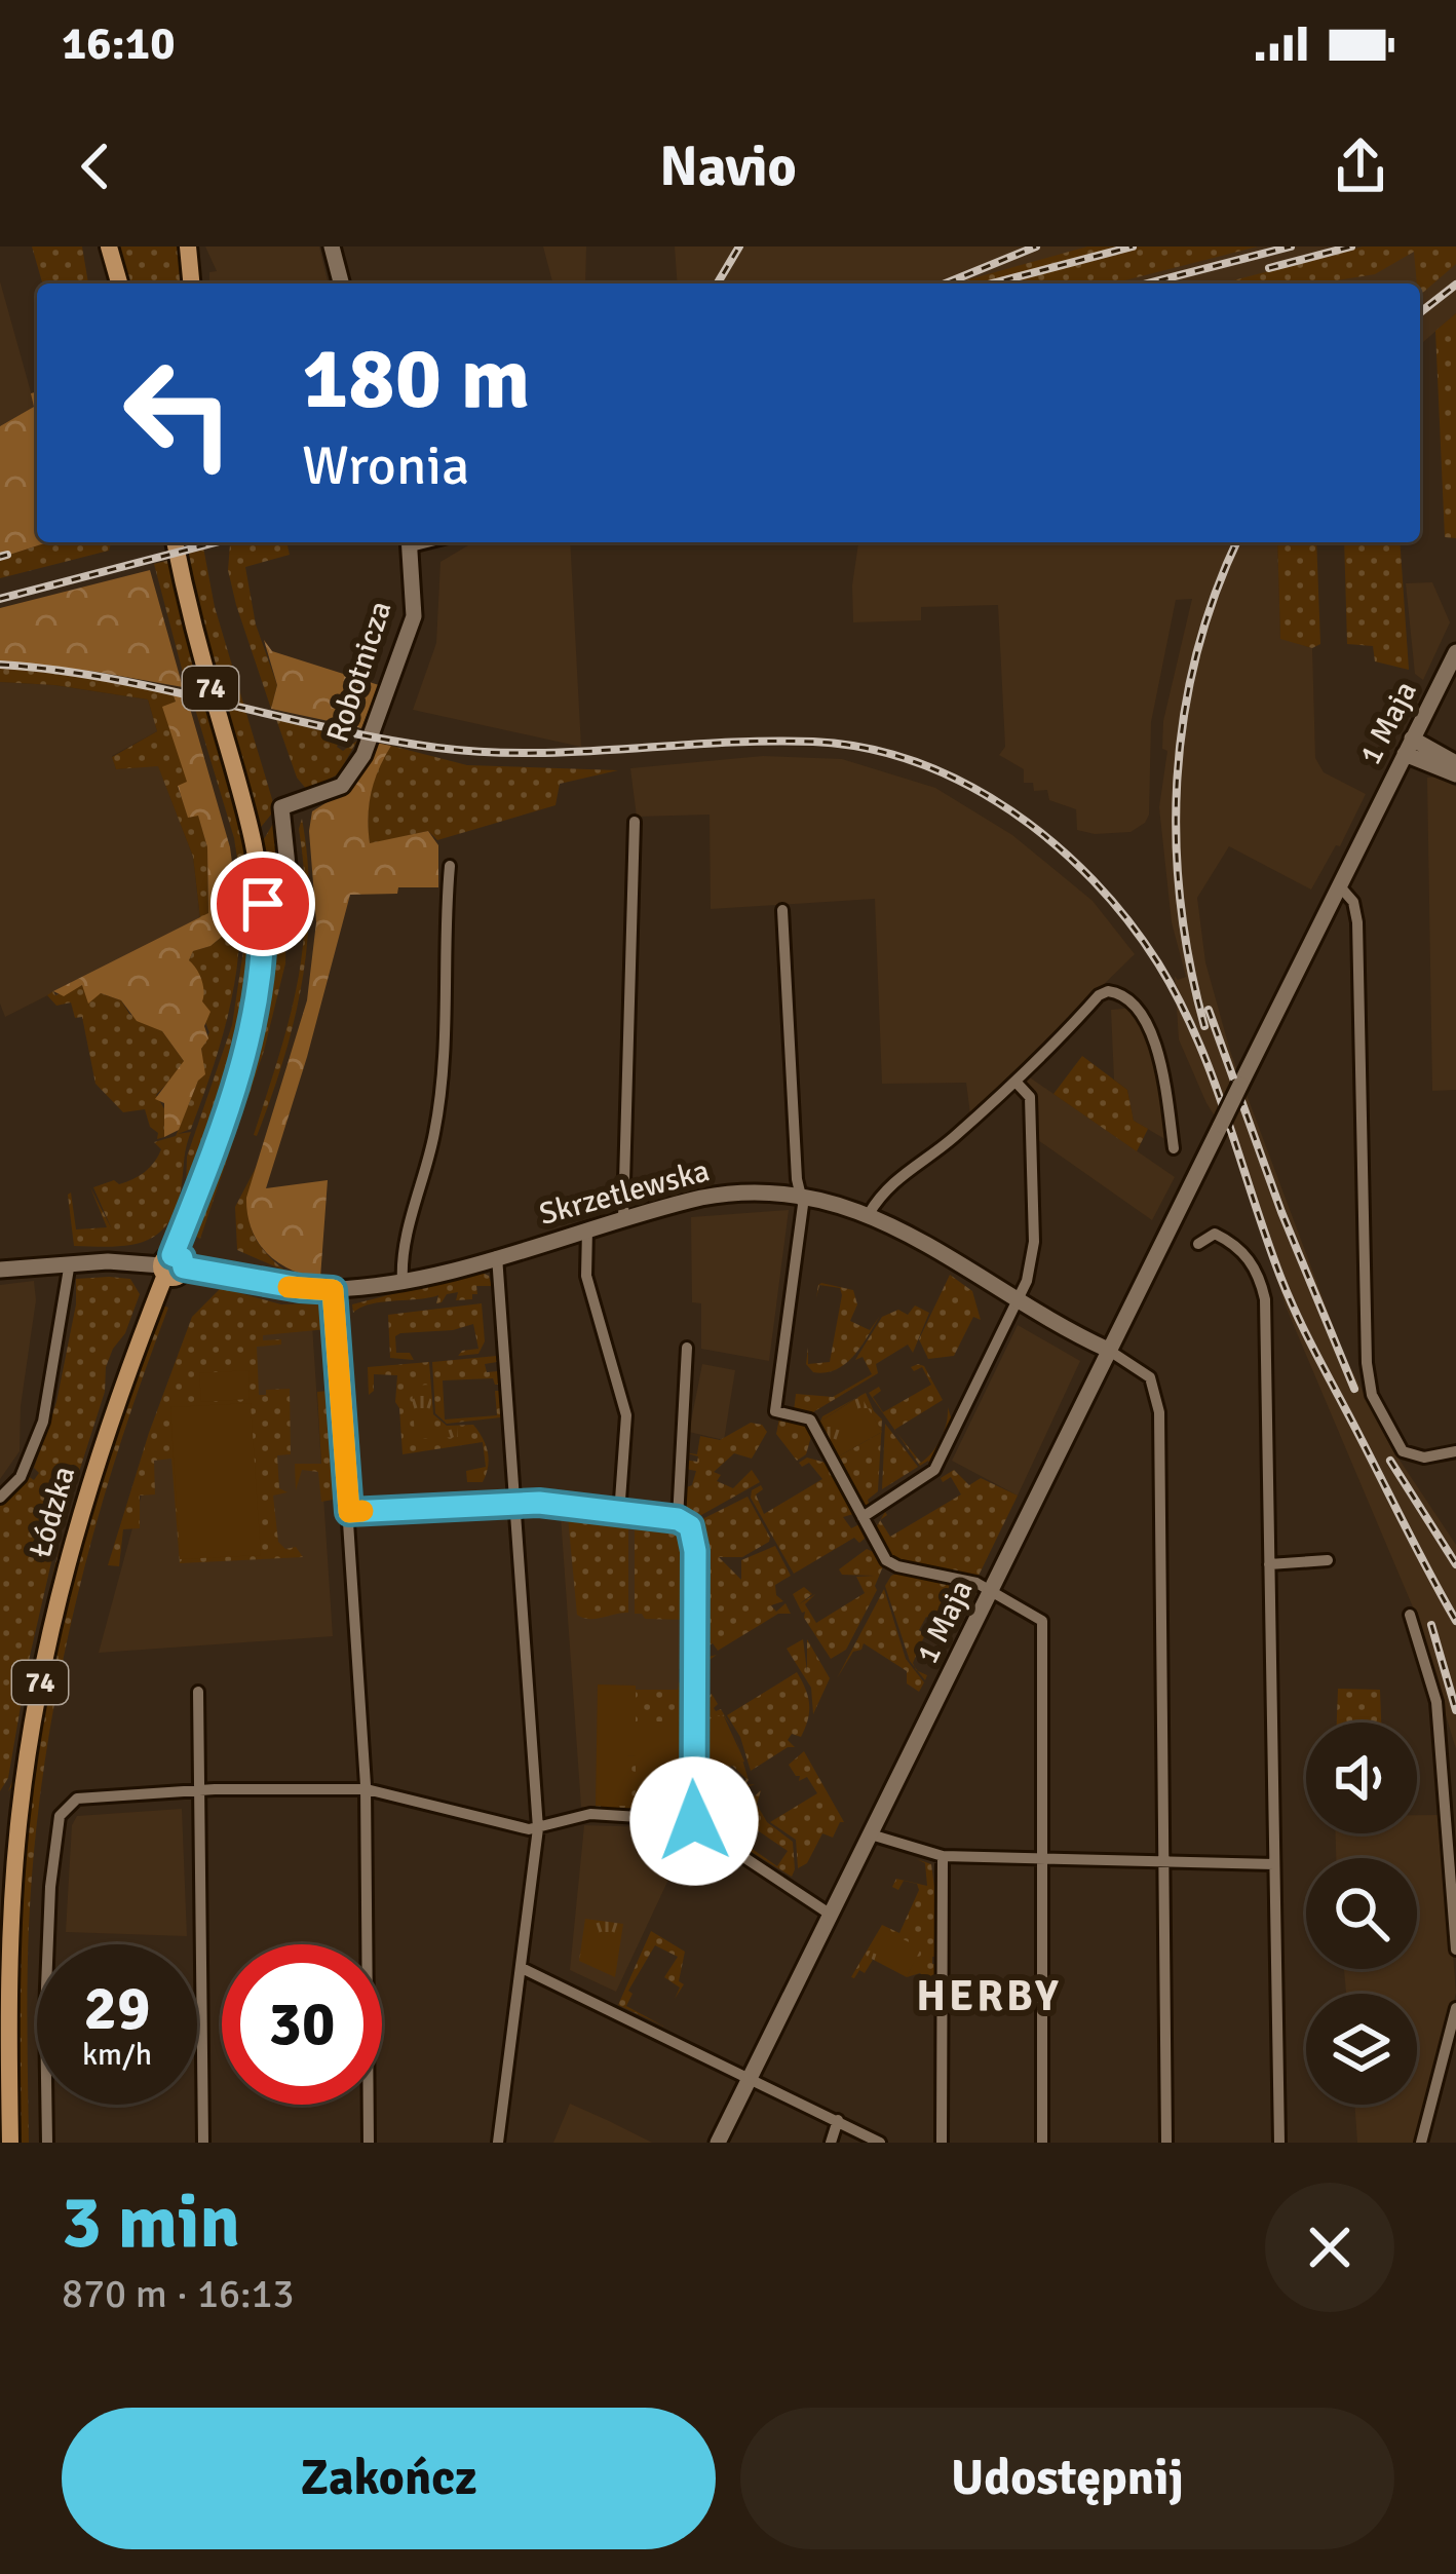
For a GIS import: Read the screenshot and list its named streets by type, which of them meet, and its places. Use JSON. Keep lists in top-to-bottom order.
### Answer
{
  "streets": {
    "main road": ["74", "Łódzka"],
    "street": ["Robotnicza", "1 Maja", "Skrzetlewska"]
  },
  "crossings": [
    ["Robotnicza", "Łódzka"],
    ["1 Maja", "Skrzetlewska"],
    ["Skrzetlewska", "Łódzka"]
  ],
  "districts": ["HERBY"],
  "page": {
    "status": "16:10",
    "header": "Navio",
    "turn": ["180 m", "Wronia"],
    "speed": "29 km/h",
    "limit": "30",
    "heading": ["3 min", "870 m · 16:13"],
    "buttons": ["Zakończ", "Udostępnij"]
  }
}
